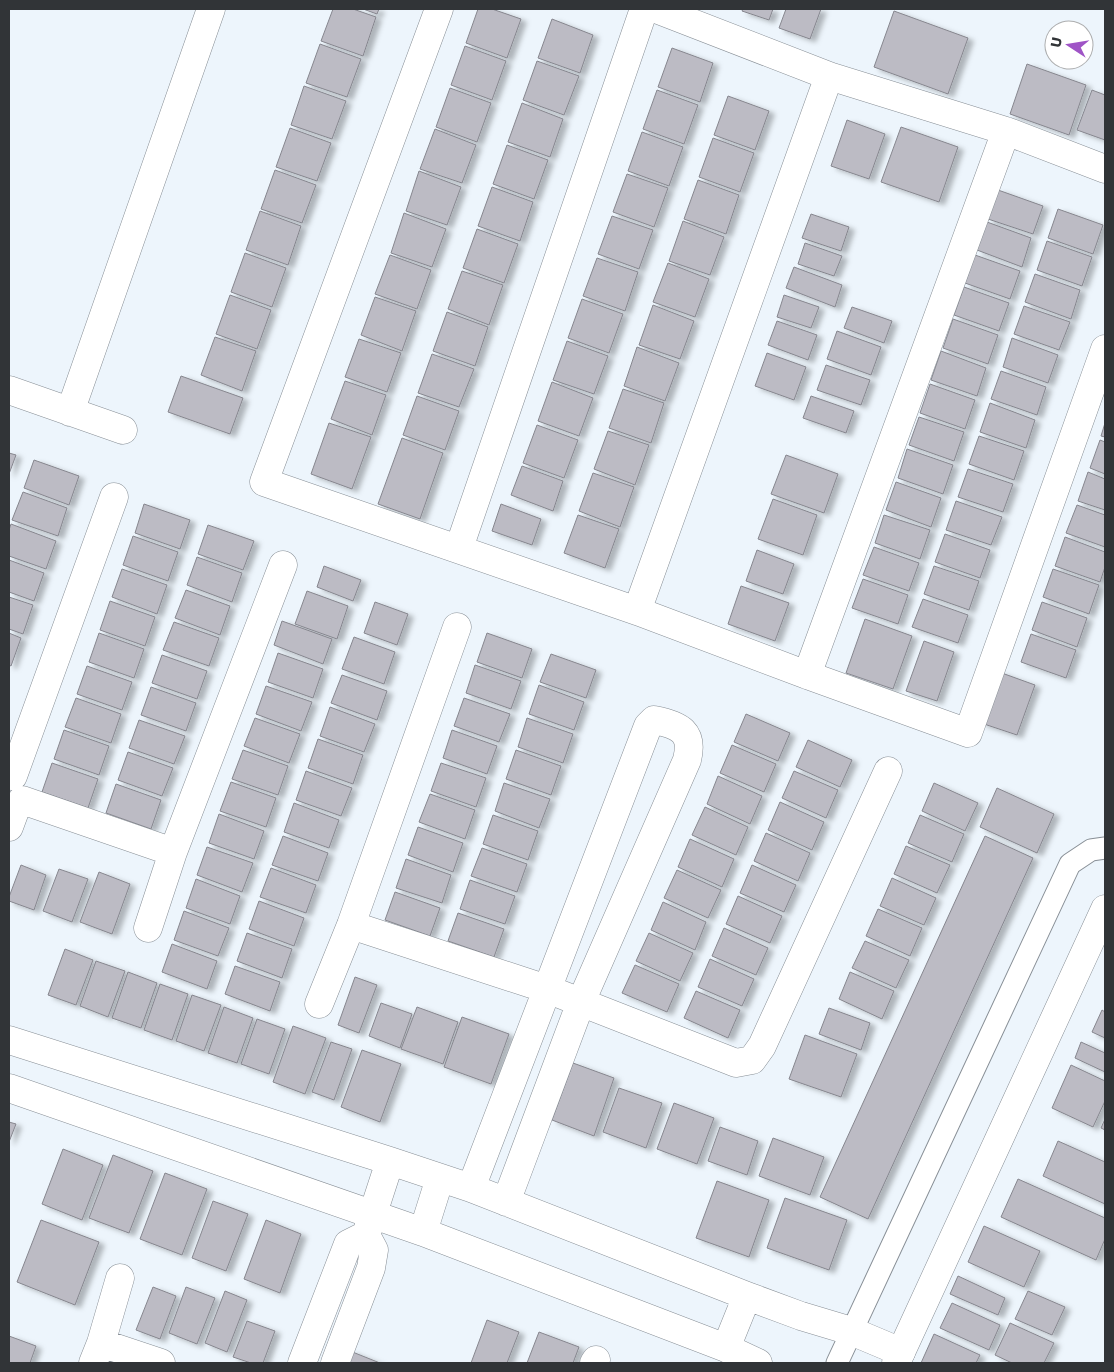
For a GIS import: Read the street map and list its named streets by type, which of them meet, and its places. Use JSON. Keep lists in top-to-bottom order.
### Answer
{
  "north": "left"
}
